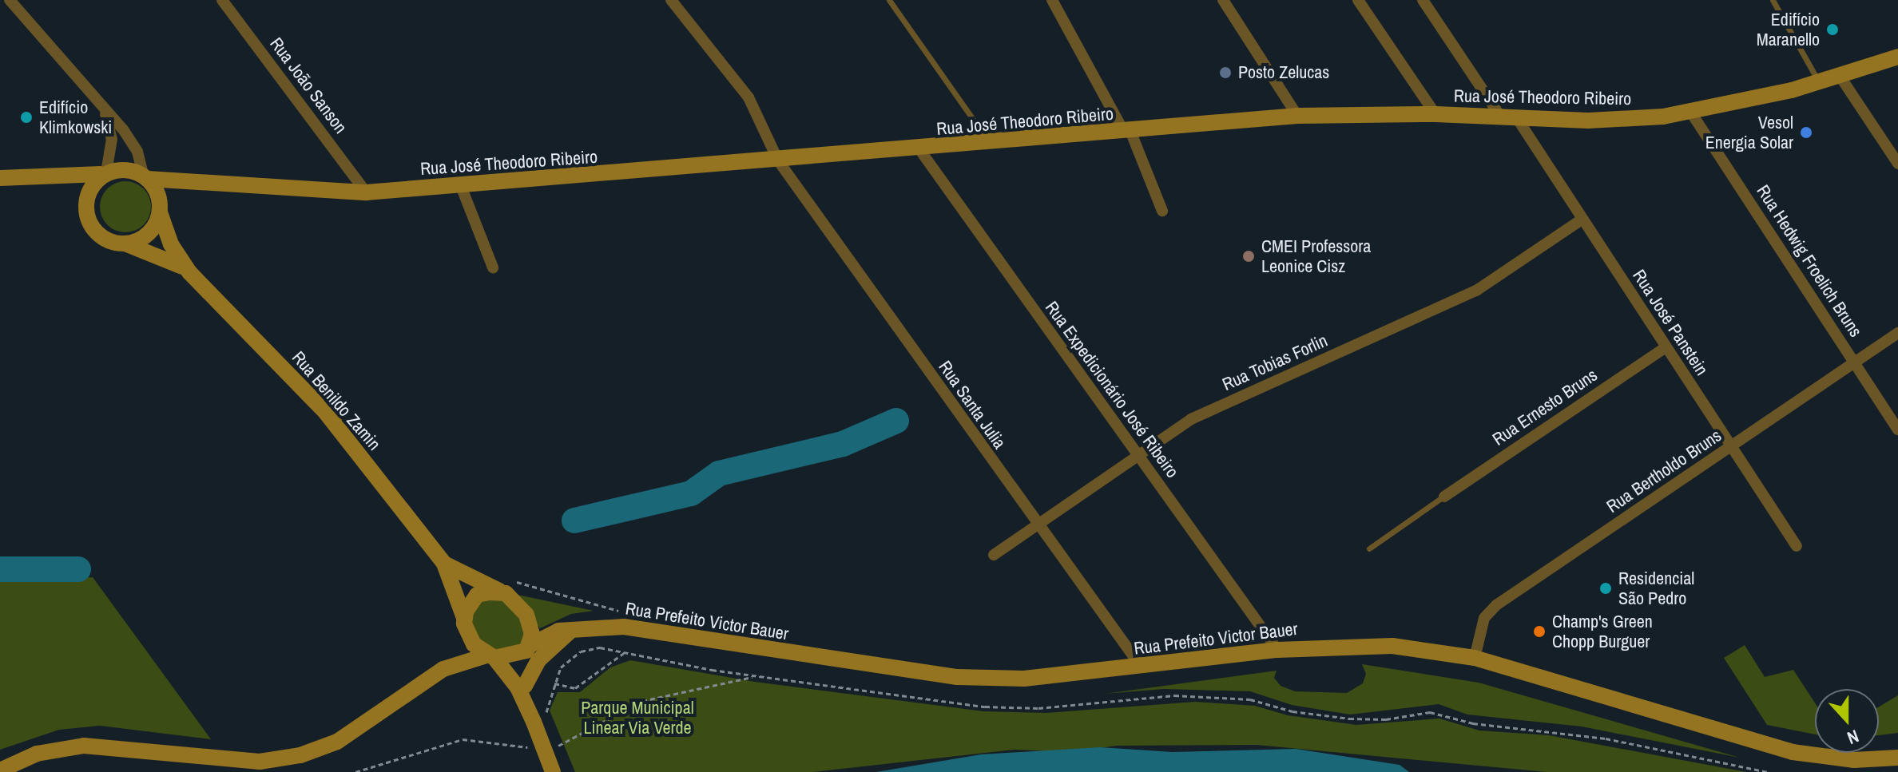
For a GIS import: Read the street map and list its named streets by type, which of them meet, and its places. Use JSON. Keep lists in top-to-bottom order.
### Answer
{
  "streets": {
    "main road": ["Rua José Theodoro Ribeiro", "Rua Benildo Zamin", "Rua Prefeito Victor Bauer"],
    "street": [
      "Rua João Sanson",
      "Rua Hedwig Froelich Bruns",
      "Rua José Panstein",
      "Rua Tobias Forlin",
      "Rua Expedicionário José Ribeiro",
      "Rua Santa Julia",
      "Rua Ernesto Bruns",
      "Rua Bertholdo Bruns"
    ]
  },
  "crossings": [
    ["Rua João Sanson", "Rua José Theodoro Ribeiro"],
    ["Rua José Theodoro Ribeiro", "Rua Hedwig Froelich Bruns"],
    ["Rua José Theodoro Ribeiro", "Rua José Panstein"],
    ["Rua José Theodoro Ribeiro", "Rua Expedicionário José Ribeiro"],
    ["Rua José Theodoro Ribeiro", "Rua Benildo Zamin"],
    ["Rua José Theodoro Ribeiro", "Rua Santa Julia"],
    ["Rua Hedwig Froelich Bruns", "Rua Bertholdo Bruns"],
    ["Rua José Panstein", "Rua Tobias Forlin"],
    ["Rua José Panstein", "Rua Ernesto Bruns"],
    ["Rua José Panstein", "Rua Bertholdo Bruns"],
    ["Rua Tobias Forlin", "Rua Expedicionário José Ribeiro"],
    ["Rua Tobias Forlin", "Rua Santa Julia"],
    ["Rua Expedicionário José Ribeiro", "Rua Prefeito Victor Bauer"],
    ["Rua Benildo Zamin", "Rua Prefeito Victor Bauer"],
    ["Rua Santa Julia", "Rua Prefeito Victor Bauer"],
    ["Rua Bertholdo Bruns", "Rua Prefeito Victor Bauer"]
  ],
  "parks": ["Parque Municipal Linear Via Verde"],
  "places": [
    "Edifício Maranello",
    "Posto Zelucas",
    "Edifício Klimkowski",
    "Vesol Energia Solar",
    "CMEI Professora Leonice Cisz",
    "Residencial São Pedro",
    "Champ's Green Chopp Burguer"
  ],
  "north": "bottom"
}
